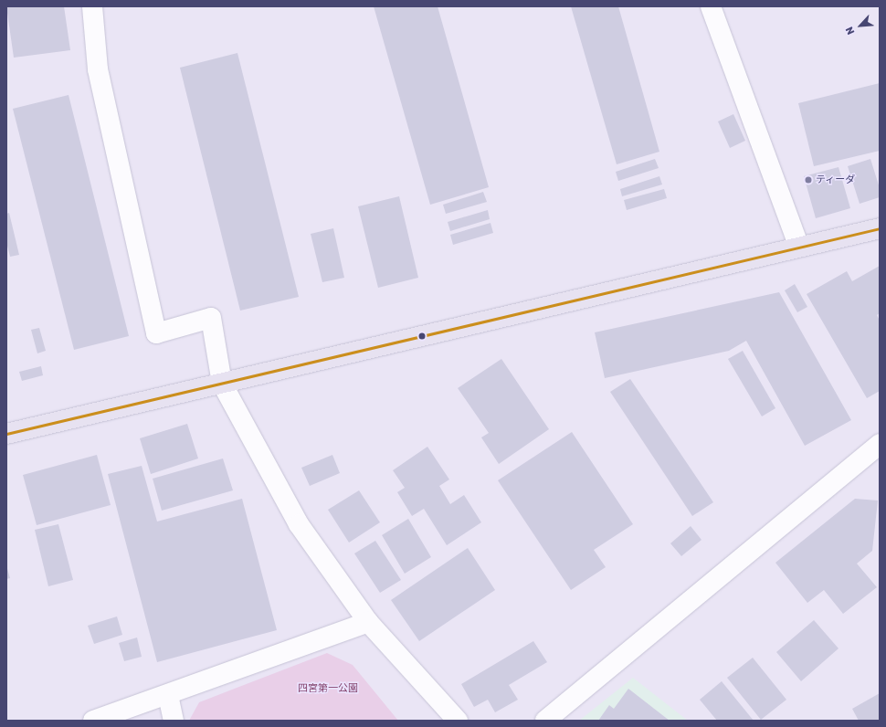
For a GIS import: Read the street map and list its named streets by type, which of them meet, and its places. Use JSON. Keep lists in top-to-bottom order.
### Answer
{
  "parks": ["四宮第一公園"],
  "places": ["ティーダ"],
  "north": "bottom left"
}
